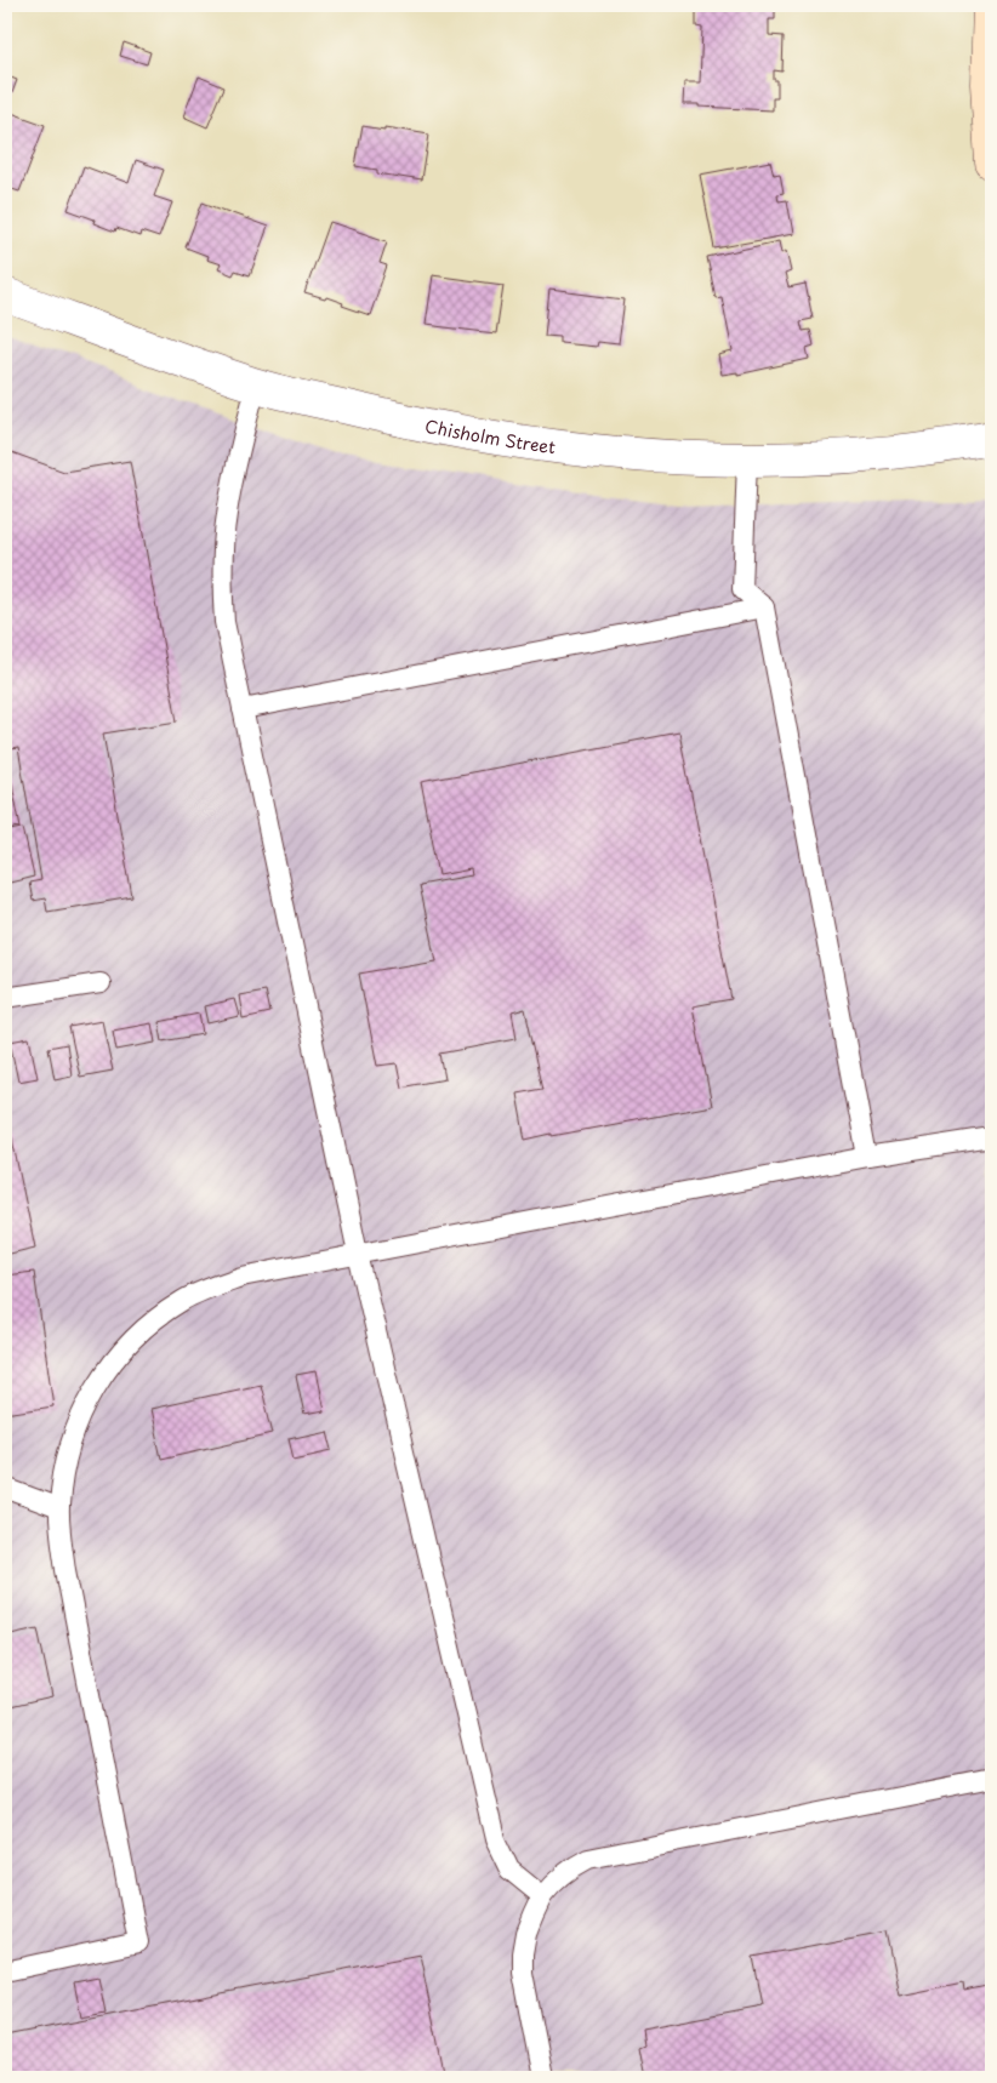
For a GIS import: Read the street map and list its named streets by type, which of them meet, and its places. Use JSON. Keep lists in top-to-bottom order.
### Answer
{
  "streets": {
    "street": ["Chisholm Street"]
  }
}
